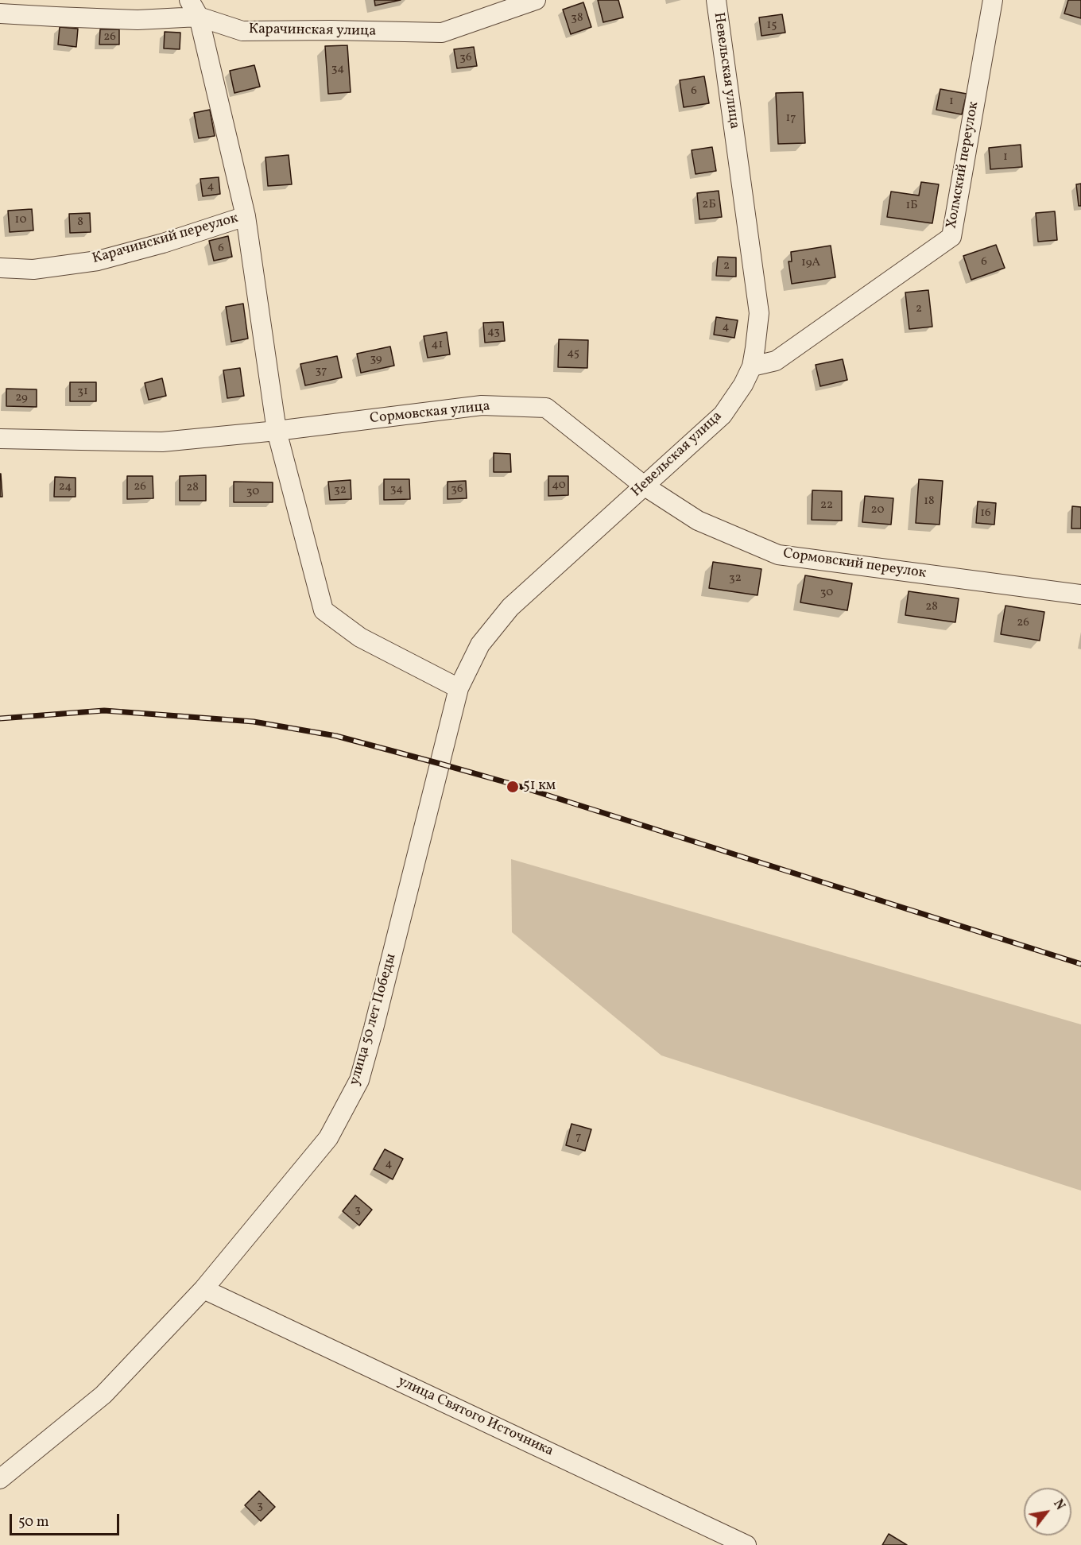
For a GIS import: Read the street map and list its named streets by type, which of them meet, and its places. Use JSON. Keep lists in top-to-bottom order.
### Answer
{
  "streets": {
    "street": [
      "Карачинская улица",
      "Невельская улица",
      "Холмский переулок",
      "Карачинский переулок",
      "Сормовская улица",
      "Сормовский переулок",
      "улица 50 лет Победы",
      "улица Святого Источника"
    ]
  },
  "crossings": [
    ["Невельская улица", "Холмский переулок"],
    ["Невельская улица", "Сормовская улица"],
    ["Невельская улица", "Сормовский переулок"],
    ["Невельская улица", "улица 50 лет Победы"],
    ["Сормовская улица", "Сормовский переулок"],
    ["улица 50 лет Победы", "улица Святого Источника"]
  ],
  "places": ["51 км"],
  "house_numbers": [
    "38",
    "15",
    "26",
    "36",
    "34",
    "6",
    "1",
    "17",
    "1",
    "4",
    "2Б",
    "1Б",
    "10",
    "8",
    "6",
    "6",
    "19А",
    "2",
    "2",
    "4",
    "43",
    "41",
    "45",
    "39",
    "37",
    "31",
    "29",
    "40",
    "24",
    "26",
    "28",
    "34",
    "36",
    "32",
    "30",
    "18",
    "22",
    "20",
    "16",
    "32",
    "30",
    "28",
    "26",
    "7",
    "4",
    "3",
    "3"
  ],
  "scale_bar": "50 m",
  "north": "top right"
}
